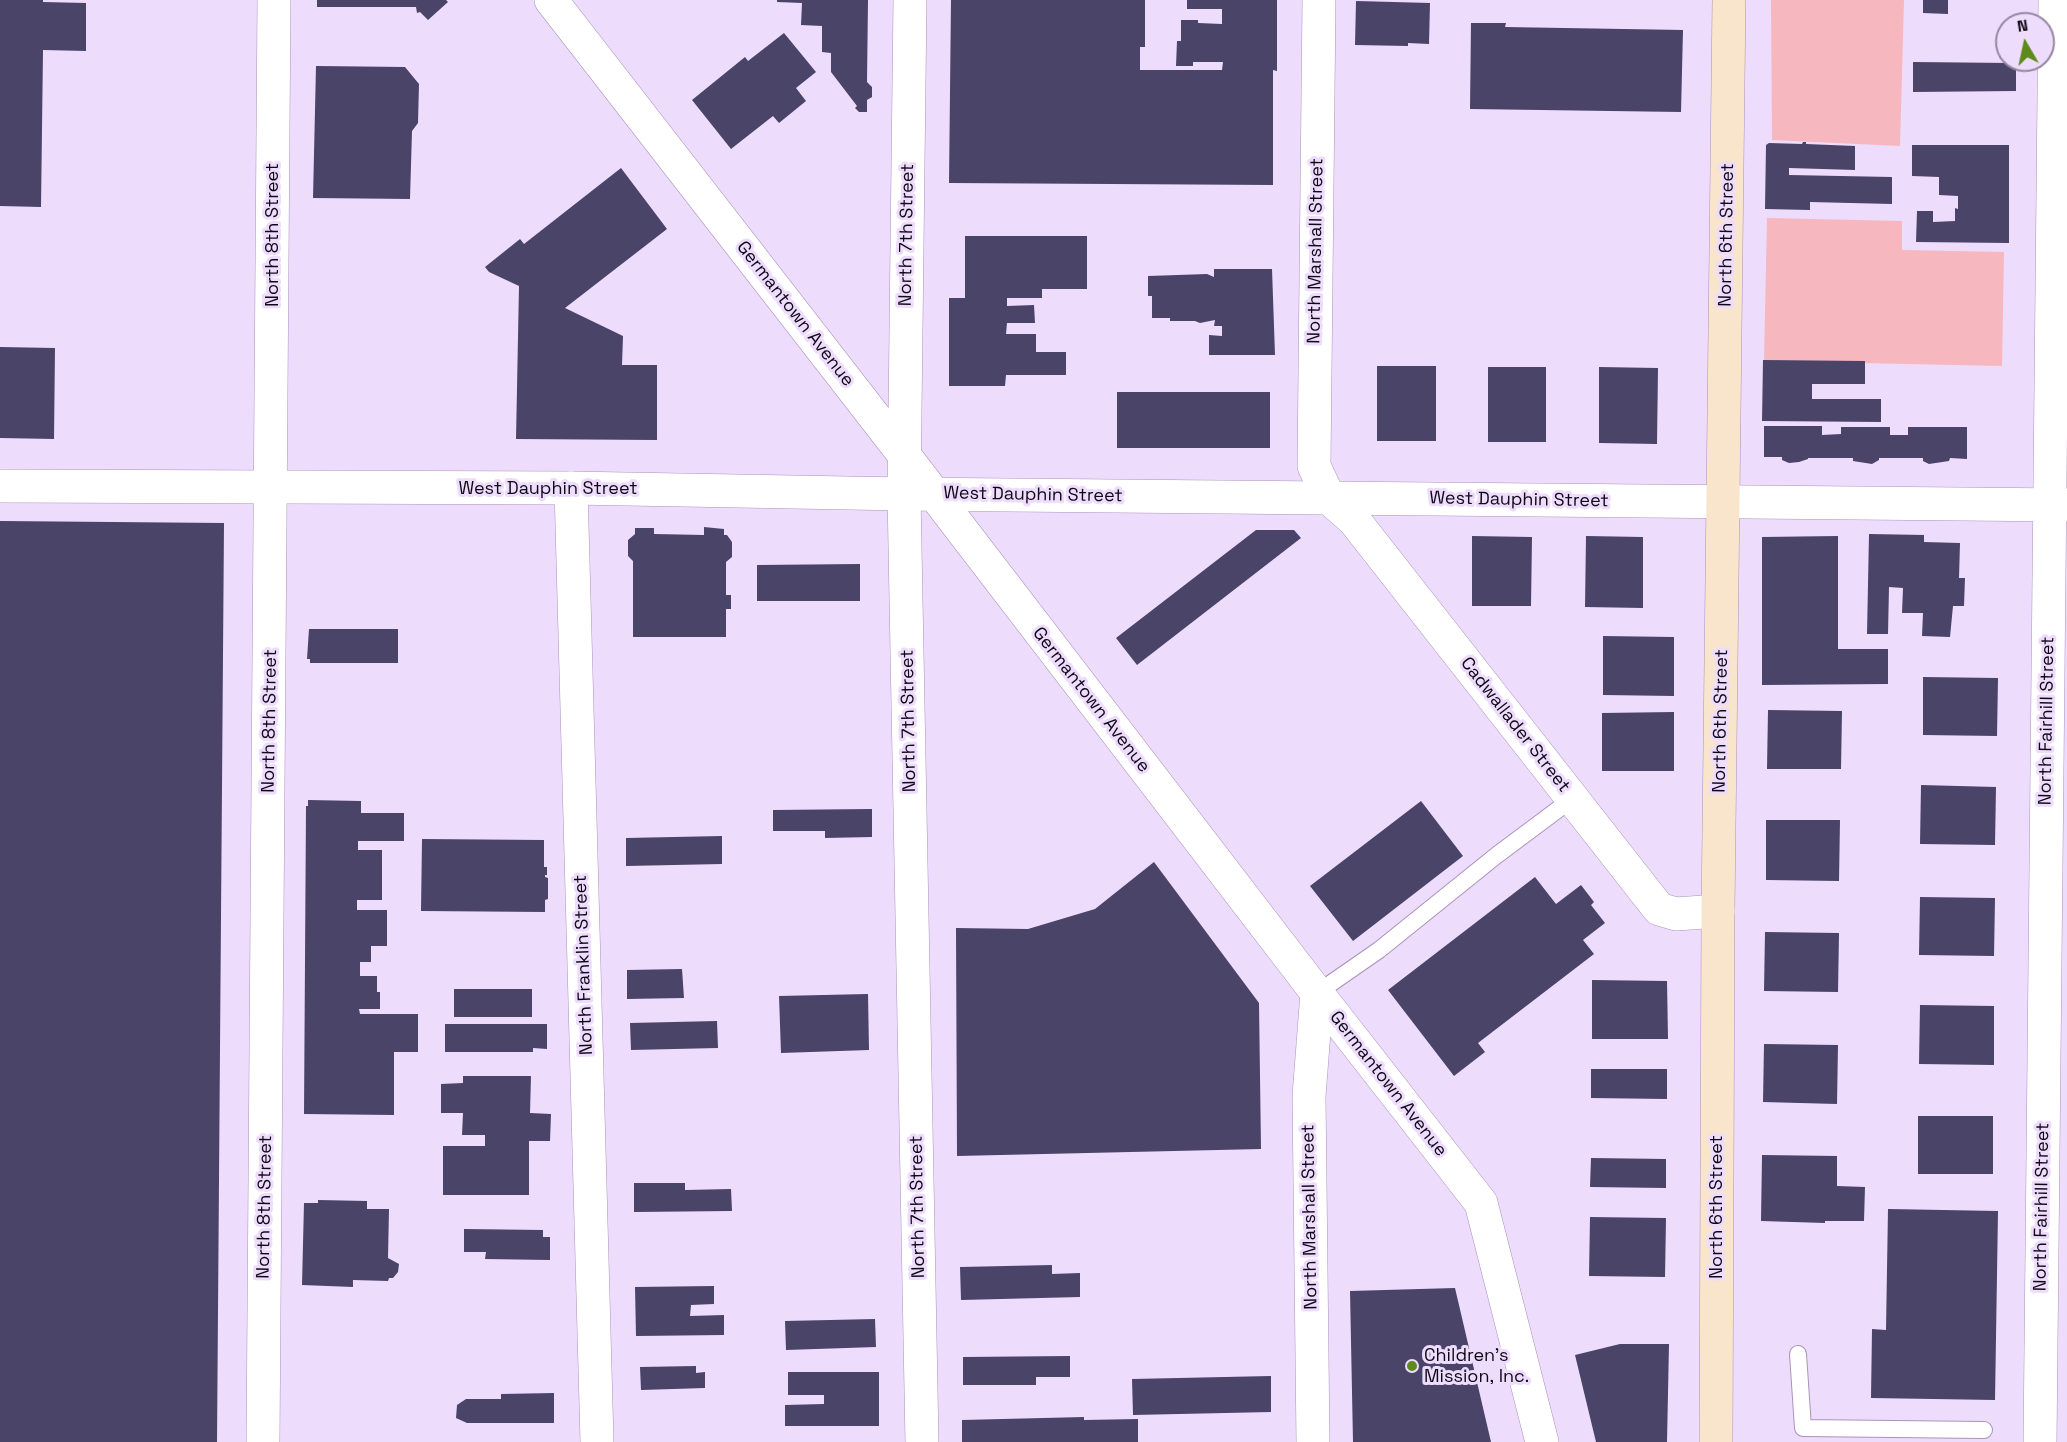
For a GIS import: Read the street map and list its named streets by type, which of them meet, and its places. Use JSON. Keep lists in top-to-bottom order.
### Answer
{
  "streets": {
    "main road": ["North 6th Street"],
    "street": [
      "North 8th Street",
      "North 7th Street",
      "North Marshall Street",
      "Germantown Avenue",
      "West Dauphin Street",
      "North Fairhill Street",
      "Cadwallader Street",
      "North Franklin Street"
    ]
  },
  "crossings": [
    ["North 8th Street", "West Dauphin Street"],
    ["North 7th Street", "Germantown Avenue"],
    ["North 7th Street", "West Dauphin Street"],
    ["North 6th Street", "West Dauphin Street"],
    ["North 6th Street", "Cadwallader Street"],
    ["North Marshall Street", "Germantown Avenue"],
    ["North Marshall Street", "West Dauphin Street"],
    ["North Marshall Street", "Cadwallader Street"],
    ["Germantown Avenue", "West Dauphin Street"],
    ["West Dauphin Street", "North Fairhill Street"],
    ["West Dauphin Street", "Cadwallader Street"],
    ["West Dauphin Street", "North Franklin Street"]
  ],
  "places": ["Children's Mission, Inc."],
  "north": "top"
}
